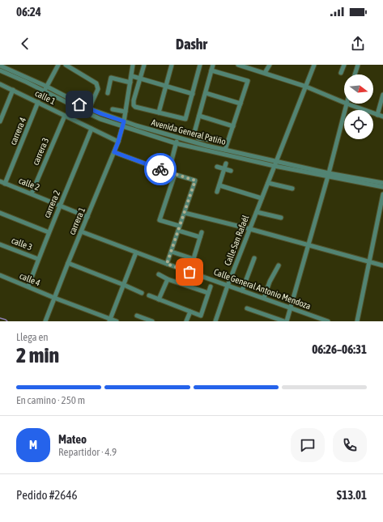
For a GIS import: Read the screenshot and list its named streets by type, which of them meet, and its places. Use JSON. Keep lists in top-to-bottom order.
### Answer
{
  "streets": {
    "street": [
      "calle 1",
      "carrera 4",
      "Avenida General Patiño",
      "carrera 3",
      "calle 2",
      "carrera 2",
      "carrera 1",
      "Calle San Rafaél",
      "calle 3",
      "calle 4",
      "Calle General Antonio Mendoza"
    ]
  },
  "crossings": [
    ["calle 1", "carrera 4"],
    ["calle 1", "carrera 3"],
    ["calle 1", "carrera 2"],
    ["calle 1", "carrera 1"],
    ["carrera 4", "calle 2"],
    ["Avenida General Patiño", "carrera 1"],
    ["Avenida General Patiño", "Calle San Rafaél"],
    ["carrera 3", "calle 2"],
    ["calle 2", "carrera 2"],
    ["calle 2", "carrera 1"],
    ["carrera 2", "calle 3"],
    ["carrera 2", "calle 4"],
    ["carrera 1", "calle 4"],
    ["carrera 1", "Calle General Antonio Mendoza"],
    ["Calle San Rafaél", "Calle General Antonio Mendoza"]
  ],
  "north": "right",
  "page": {
    "status": "06:24",
    "header": "Dashr",
    "heading": ["2 min", "Llega en", "06:26–06:31"],
    "panel": [
      "Mateo",
      "Repartidor · 4.9",
      "Pedido #2646",
      "$13.01"
    ],
    "bar": "En camino · 250 m",
    "round": "M"
  }
}
